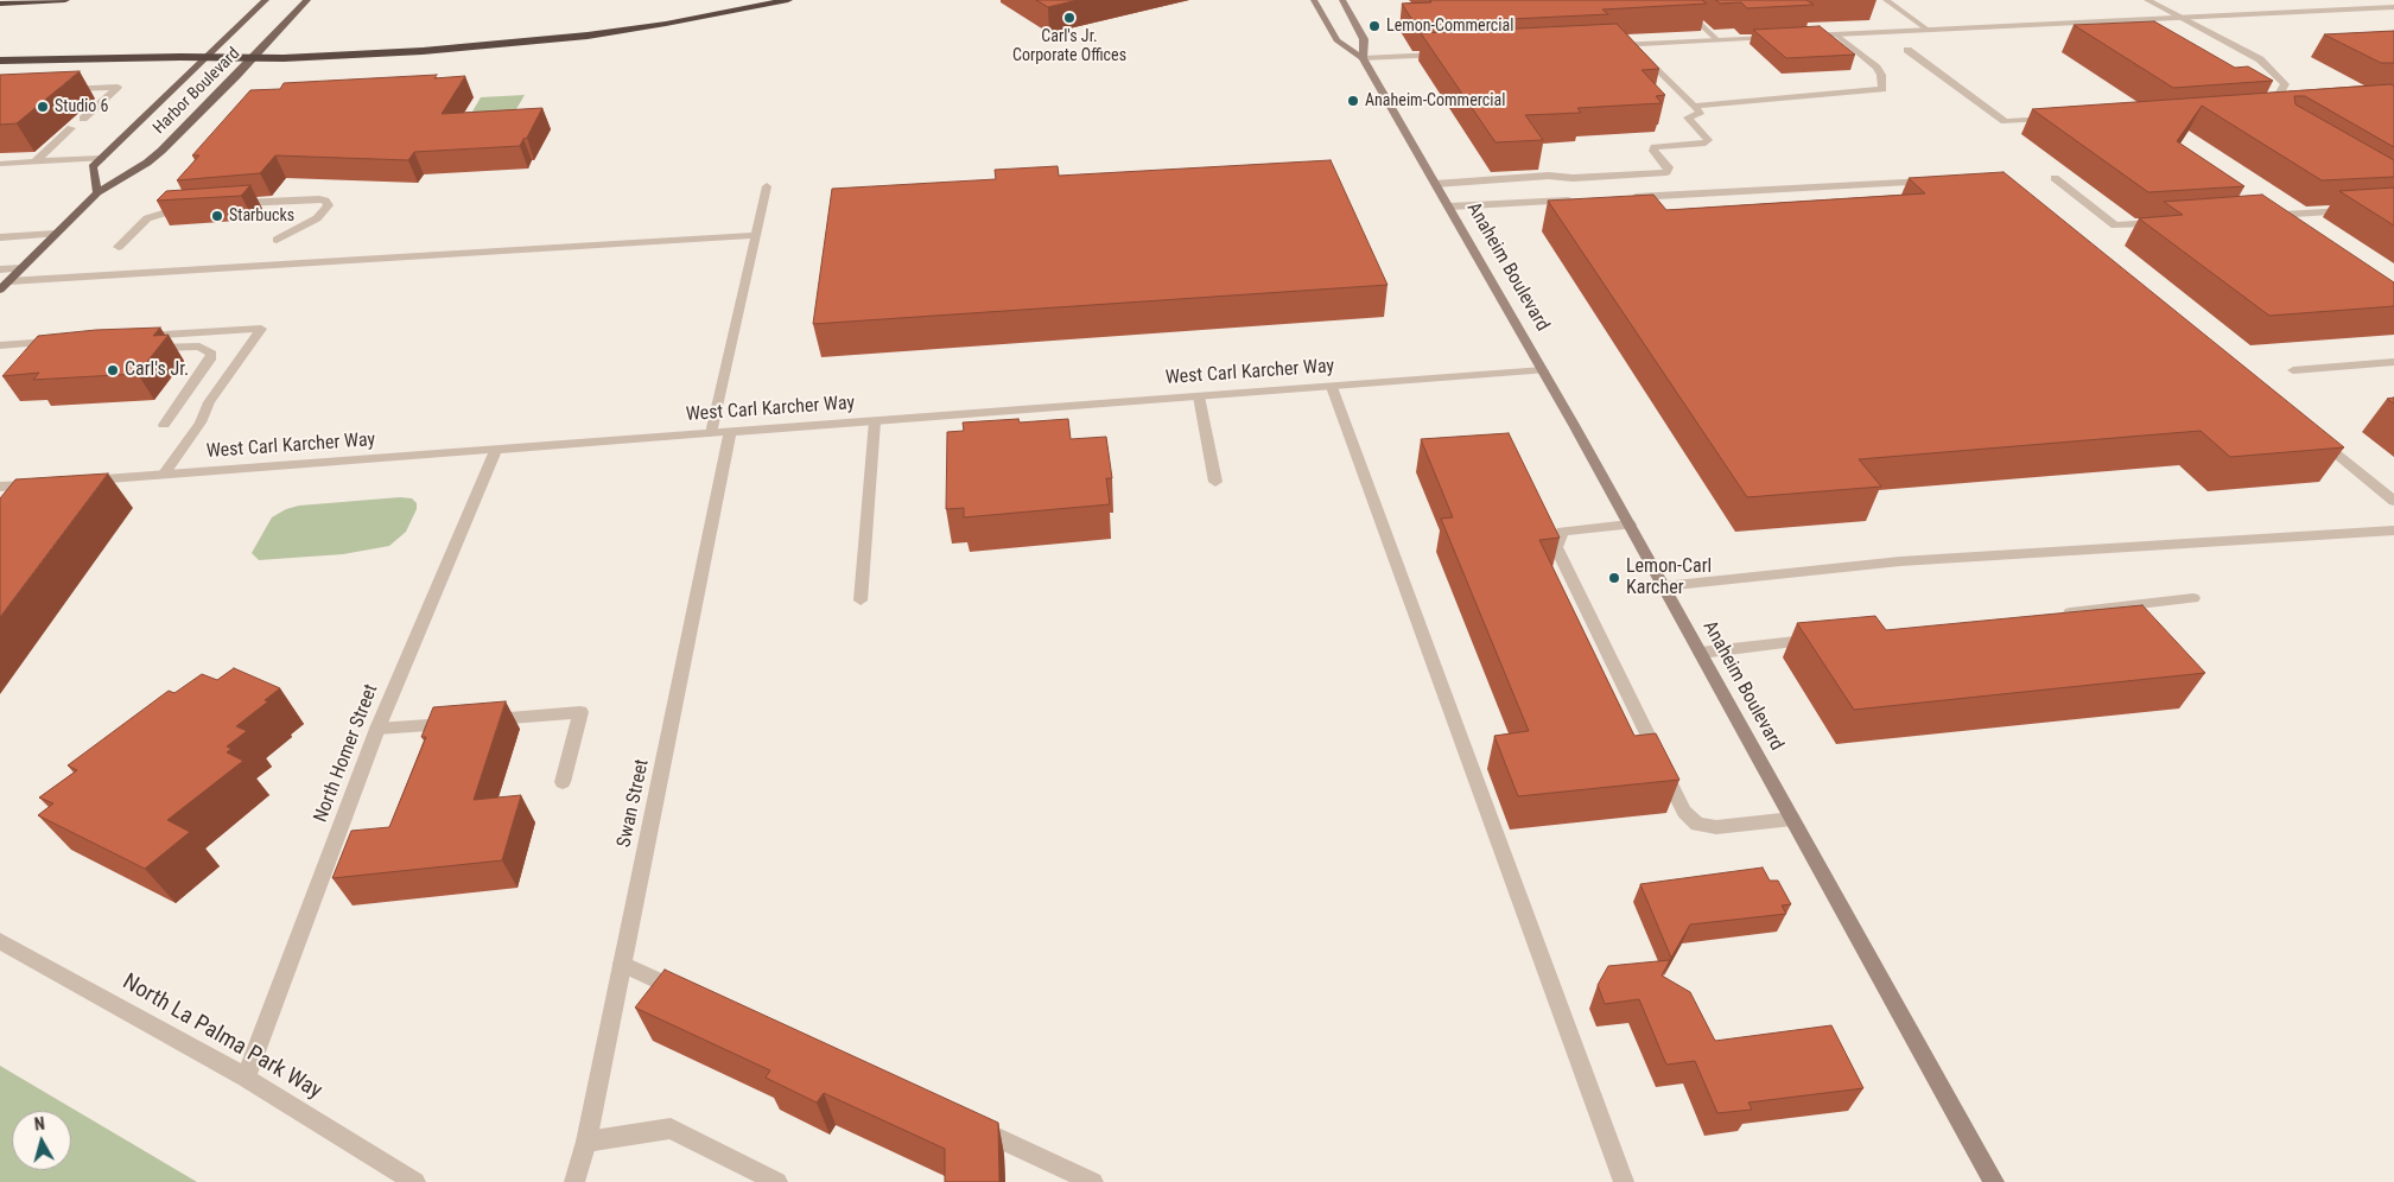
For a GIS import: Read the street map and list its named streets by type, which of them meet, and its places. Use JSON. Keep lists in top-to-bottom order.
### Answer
{
  "streets": {
    "main road": ["Harbor Boulevard"],
    "street": [
      "Anaheim Boulevard",
      "West Carl Karcher Way",
      "North Homer Street",
      "Swan Street",
      "North La Palma Park Way"
    ]
  },
  "crossings": [
    ["Anaheim Boulevard", "West Carl Karcher Way"],
    ["West Carl Karcher Way", "North Homer Street"],
    ["West Carl Karcher Way", "Swan Street"],
    ["North Homer Street", "North La Palma Park Way"]
  ],
  "places": [
    "Carl's Jr. Corporate Offices",
    "Lemon-Commercial",
    "Anaheim-Commercial",
    "Studio 6",
    "Starbucks",
    "Carl's Jr.",
    "Lemon-Carl Karcher"
  ],
  "north": "top"
}
